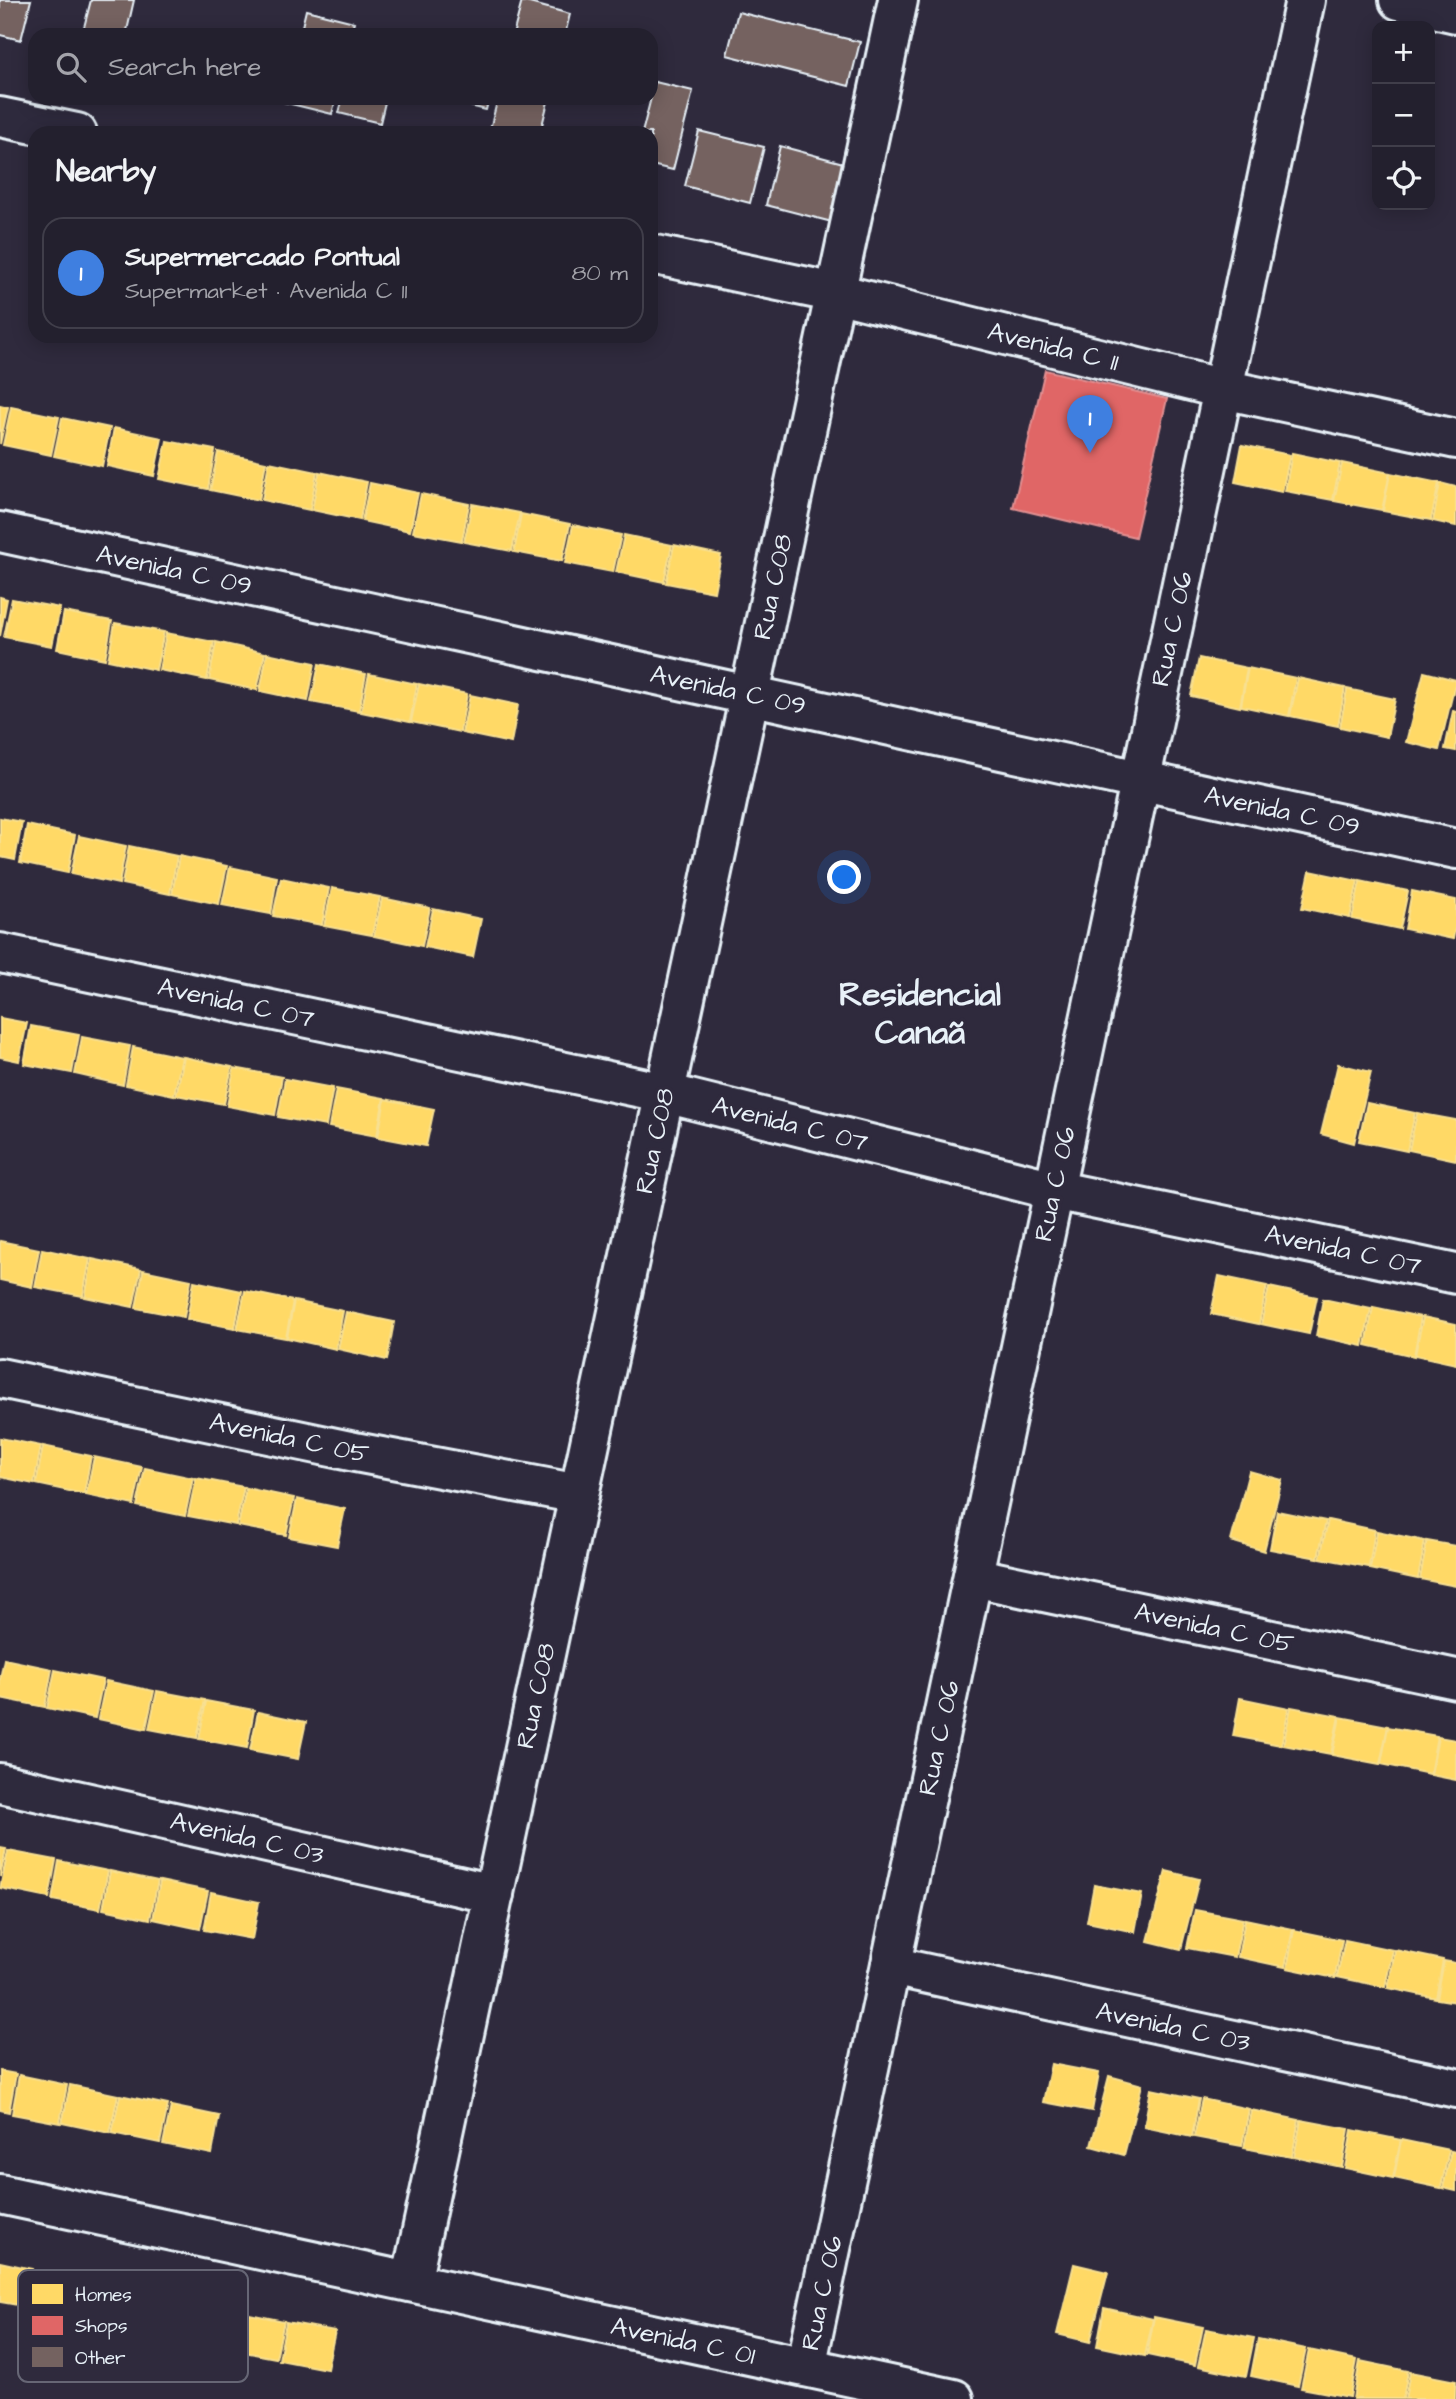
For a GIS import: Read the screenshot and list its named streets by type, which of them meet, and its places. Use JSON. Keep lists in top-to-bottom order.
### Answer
{
  "streets": {
    "street": [
      "Avenida C 11",
      "Avenida C 09",
      "Rua C08",
      "Rua C 06",
      "Avenida C 07",
      "Avenida C 05",
      "Avenida C 03",
      "Avenida C 01"
    ]
  },
  "crossings": [
    ["Avenida C 11", "Rua C08"],
    ["Avenida C 11", "Rua C 06"],
    ["Avenida C 09", "Rua C08"],
    ["Avenida C 09", "Rua C 06"],
    ["Rua C08", "Avenida C 07"],
    ["Rua C08", "Avenida C 05"],
    ["Rua C08", "Avenida C 03"],
    ["Rua C08", "Avenida C 01"],
    ["Rua C 06", "Avenida C 07"],
    ["Rua C 06", "Avenida C 05"],
    ["Rua C 06", "Avenida C 03"],
    ["Rua C 06", "Avenida C 01"]
  ],
  "districts": ["Residencial Canaã"],
  "legend": ["Homes", "Shops", "Other"],
  "page": {
    "map_buttons": ["+", "−"],
    "search": "Search here",
    "heading": "Nearby",
    "list": [
      {
        "mark": "1",
        "name": "Supermercado Pontual",
        "note": "Supermarket · Avenida C 11",
        "value": "80 m"
      }
    ],
    "pins": "1"
  }
}
